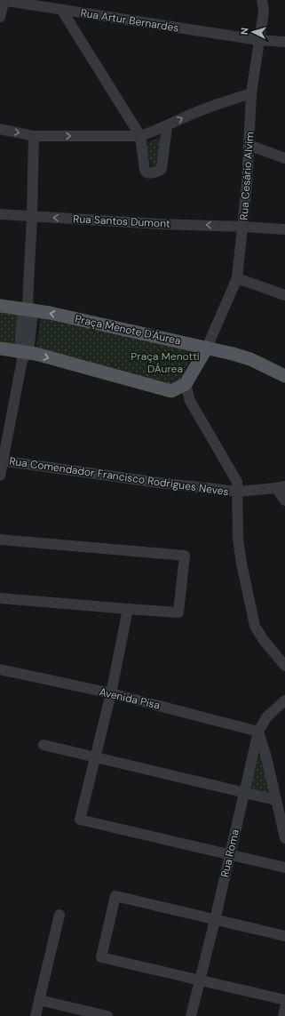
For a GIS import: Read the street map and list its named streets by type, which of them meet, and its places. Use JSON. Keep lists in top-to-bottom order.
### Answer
{
  "streets": {
    "main road": ["Praça Menote D'Áurea"],
    "street": [
      "Rua Artur Bernardes",
      "Rua Cesário Alvim",
      "Rua Santos Dumont",
      "Rua Comendador Francisco Rodrigues Neves",
      "Avenida Pisa",
      "Rua Roma"
    ]
  },
  "crossings": [
    ["Rua Artur Bernardes", "Rua Cesário Alvim"],
    ["Rua Cesário Alvim", "Rua Santos Dumont"],
    ["Rua Cesário Alvim", "Praça Menote D'Áurea"],
    ["Avenida Pisa", "Rua Roma"]
  ],
  "parks": ["Praça Menotti DÁurea"],
  "north": "left"
}
